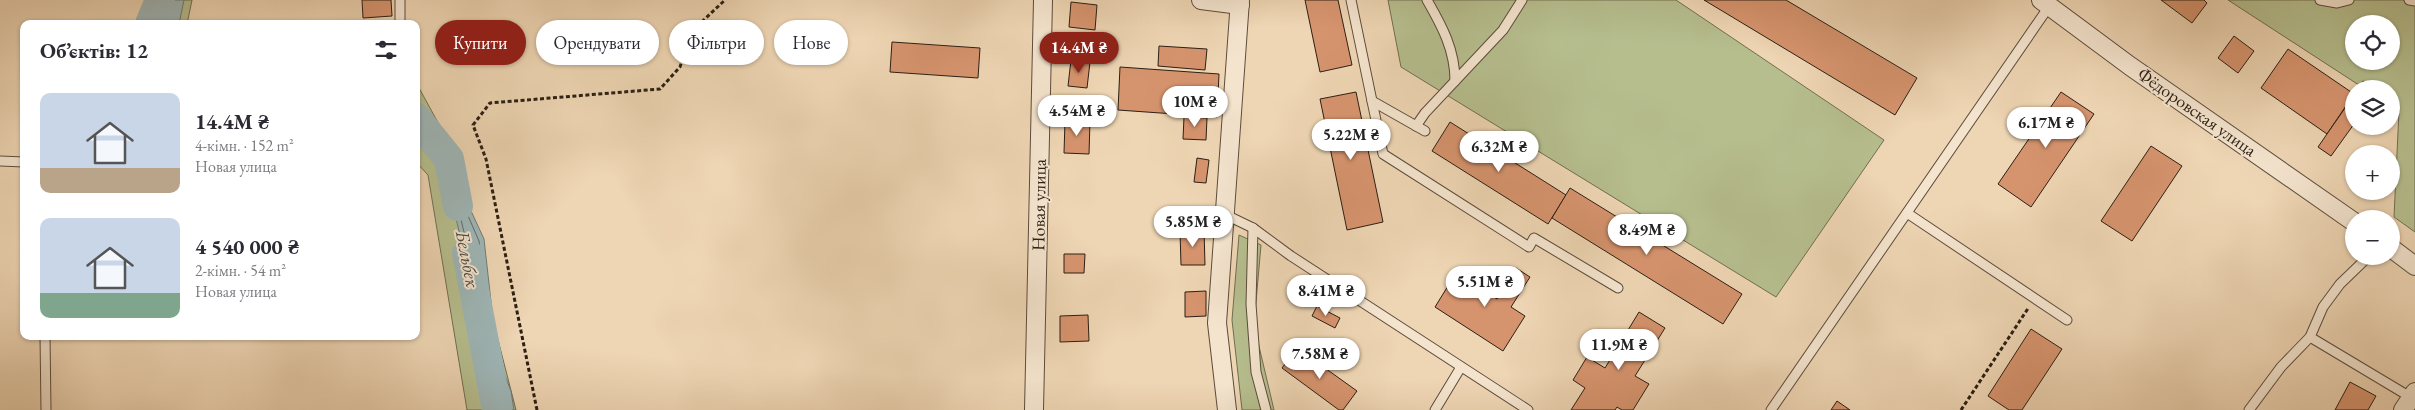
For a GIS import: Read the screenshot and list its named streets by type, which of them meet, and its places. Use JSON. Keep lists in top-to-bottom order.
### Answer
{
  "streets": {
    "street": ["Фёдоровская улица", "Новая улица"]
  },
  "water": ["Бельбек"],
  "page": {
    "map_buttons": ["+", "−"],
    "chip": [
      "Купити",
      "Орендувати",
      "Фільтри",
      "Нове"
    ],
    "heading": "Об’єктів: 12",
    "price": [
      "14.4M ₴",
      "10M ₴",
      "4.54M ₴",
      "6.17M ₴",
      "5.22M ₴",
      "6.32M ₴",
      "5.85M ₴",
      "8.49M ₴",
      "5.51M ₴",
      "8.41M ₴",
      "11.9M ₴",
      "7.58M ₴"
    ],
    "list": [
      {
        "name": "14.4M ₴",
        "note": "4-кімн. · 152 m² · Новая улица"
      },
      {
        "name": "4 540 000 ₴",
        "note": "2-кімн. · 54 m² · Новая улица"
      }
    ]
  }
}
